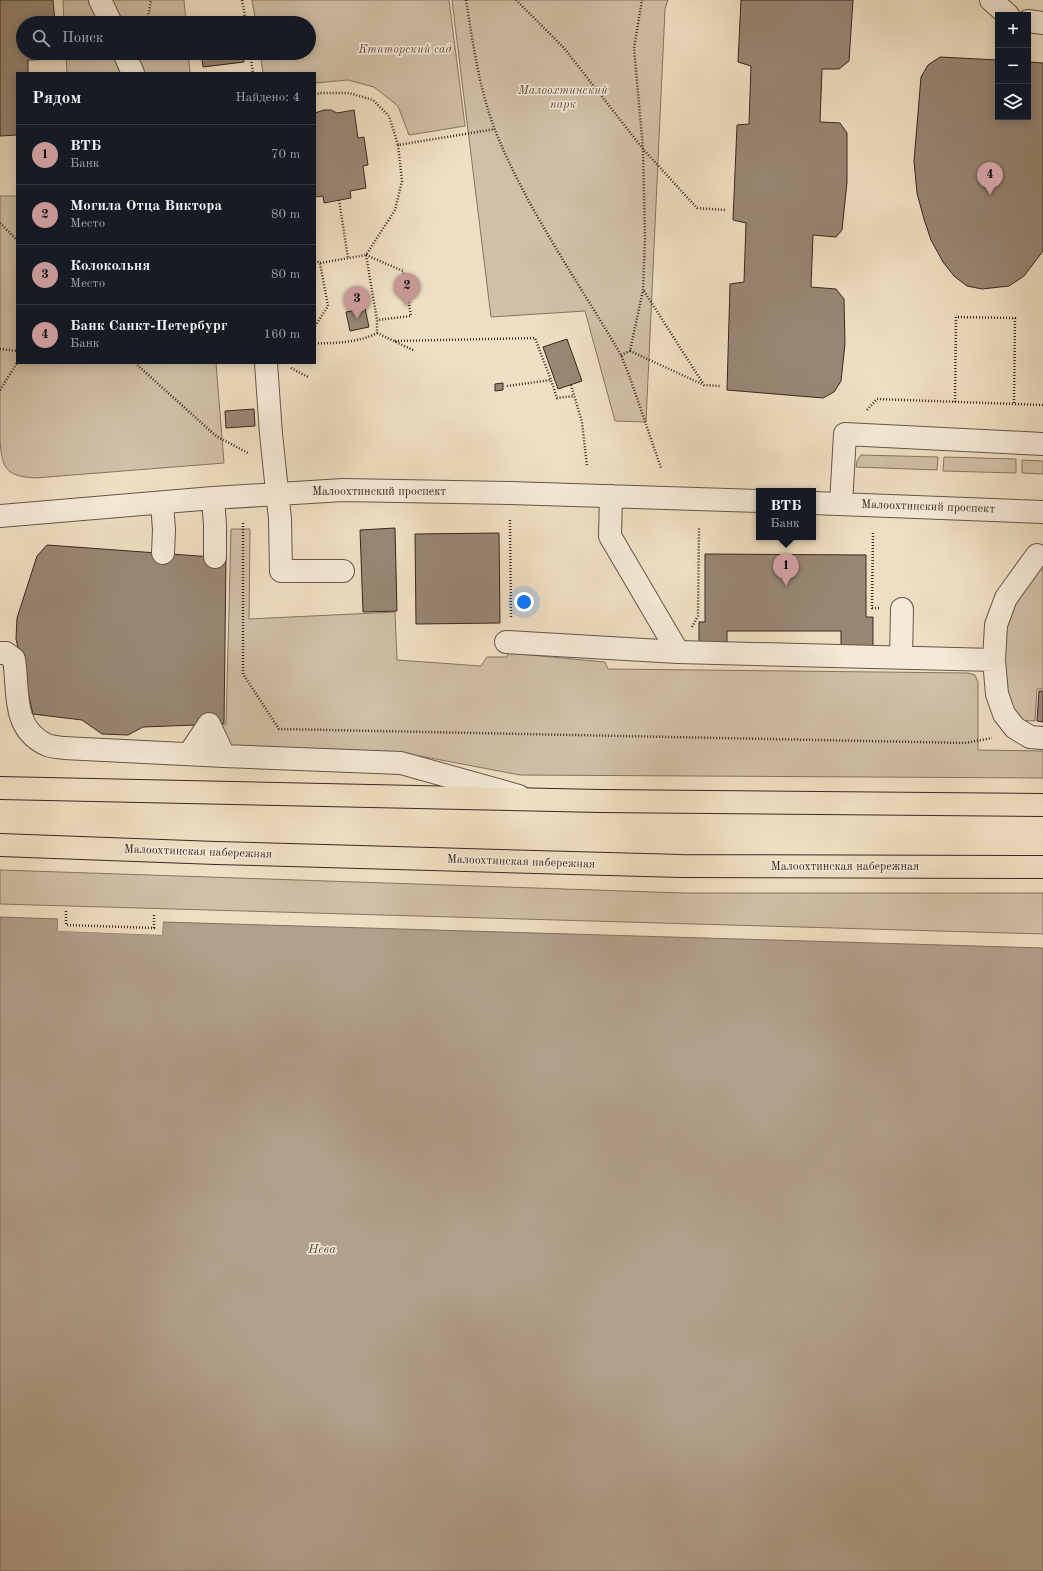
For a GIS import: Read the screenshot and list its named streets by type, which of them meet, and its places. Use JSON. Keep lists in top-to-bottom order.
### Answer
{
  "streets": {
    "main road": ["Малоохтинская набережная"],
    "street": ["Малоохтинский проспект"]
  },
  "water": ["Нева"],
  "parks": ["Ктиторский сад", "Малоохтинский парк"],
  "page": {
    "map_buttons": ["+", "−"],
    "search": "Поиск",
    "heading": ["Рядом", "Найдено: 4"],
    "list": [
      {
        "mark": "1",
        "name": "ВТБ",
        "note": "Банк",
        "value": "70 m"
      },
      {
        "mark": "2",
        "name": "Могила Отца Виктора",
        "note": "Место",
        "value": "80 m"
      },
      {
        "mark": "3",
        "name": "Колокольня",
        "note": "Место",
        "value": "80 m"
      },
      {
        "mark": "4",
        "name": "Банк Санкт-Петербург",
        "note": "Банк",
        "value": "160 m"
      }
    ],
    "pins": [
      "4",
      "2",
      "3",
      "1"
    ],
    "popup": ["ВТБ", "Банк"]
  }
}
